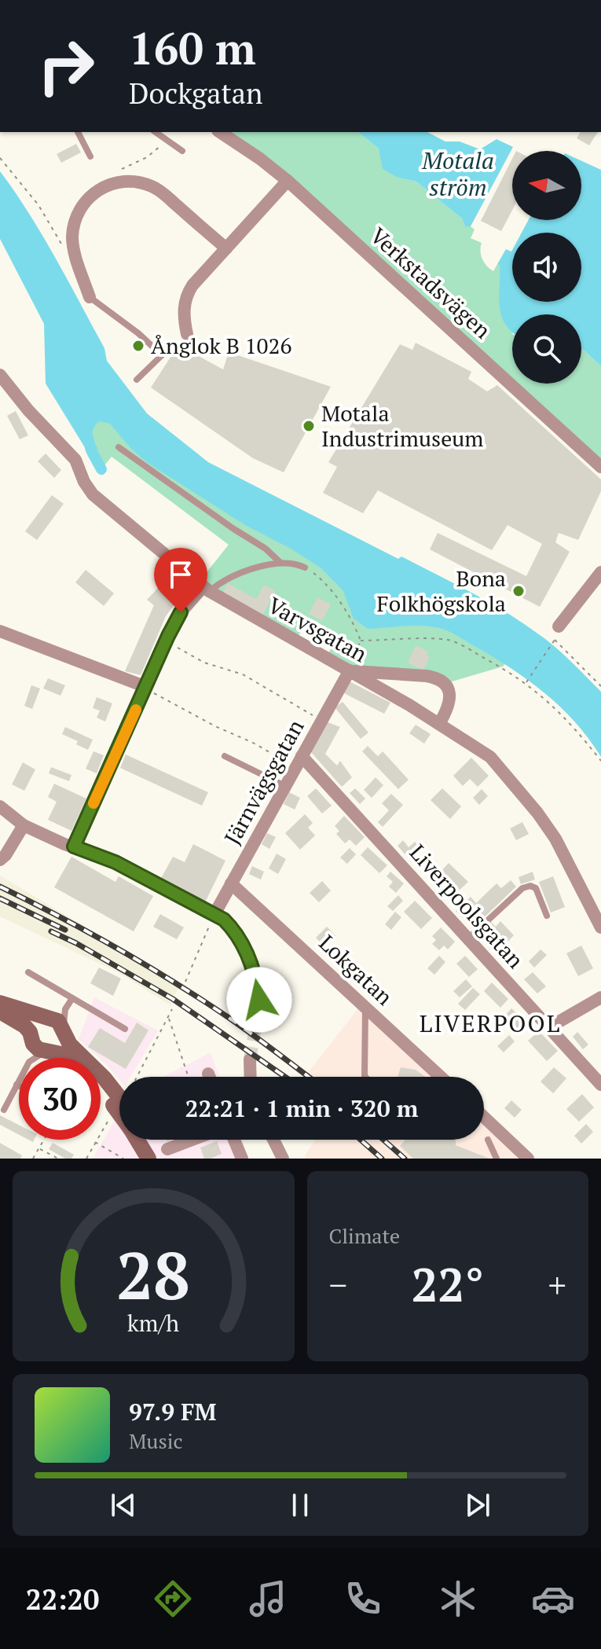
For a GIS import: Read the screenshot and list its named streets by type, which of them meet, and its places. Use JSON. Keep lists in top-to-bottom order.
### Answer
{
  "streets": {
    "street": [
      "Verkstadsvägen",
      "Varvsgatan",
      "Järnvägsgatan",
      "Liverpoolsgatan",
      "Lokgatan"
    ]
  },
  "crossings": [
    ["Varvsgatan", "Järnvägsgatan"],
    ["Järnvägsgatan", "Liverpoolsgatan"],
    ["Järnvägsgatan", "Lokgatan"]
  ],
  "districts": ["LIVERPOOL"],
  "water": ["Motala ström"],
  "places": ["Ånglok B 1026", "Motala Industrimuseum", "Bona Folkhögskola"],
  "north": "left",
  "page": {
    "turn": ["160 m", "Dockgatan"],
    "limit": "30",
    "trip": "22:21 · 1 min · 320 m",
    "tile": "Climate",
    "heat": ["−", "22°", "+"],
    "song": ["97.9 FM", "Music"],
    "tabs": "22:20",
    "gauge": ["28", "km/h"]
  }
}
